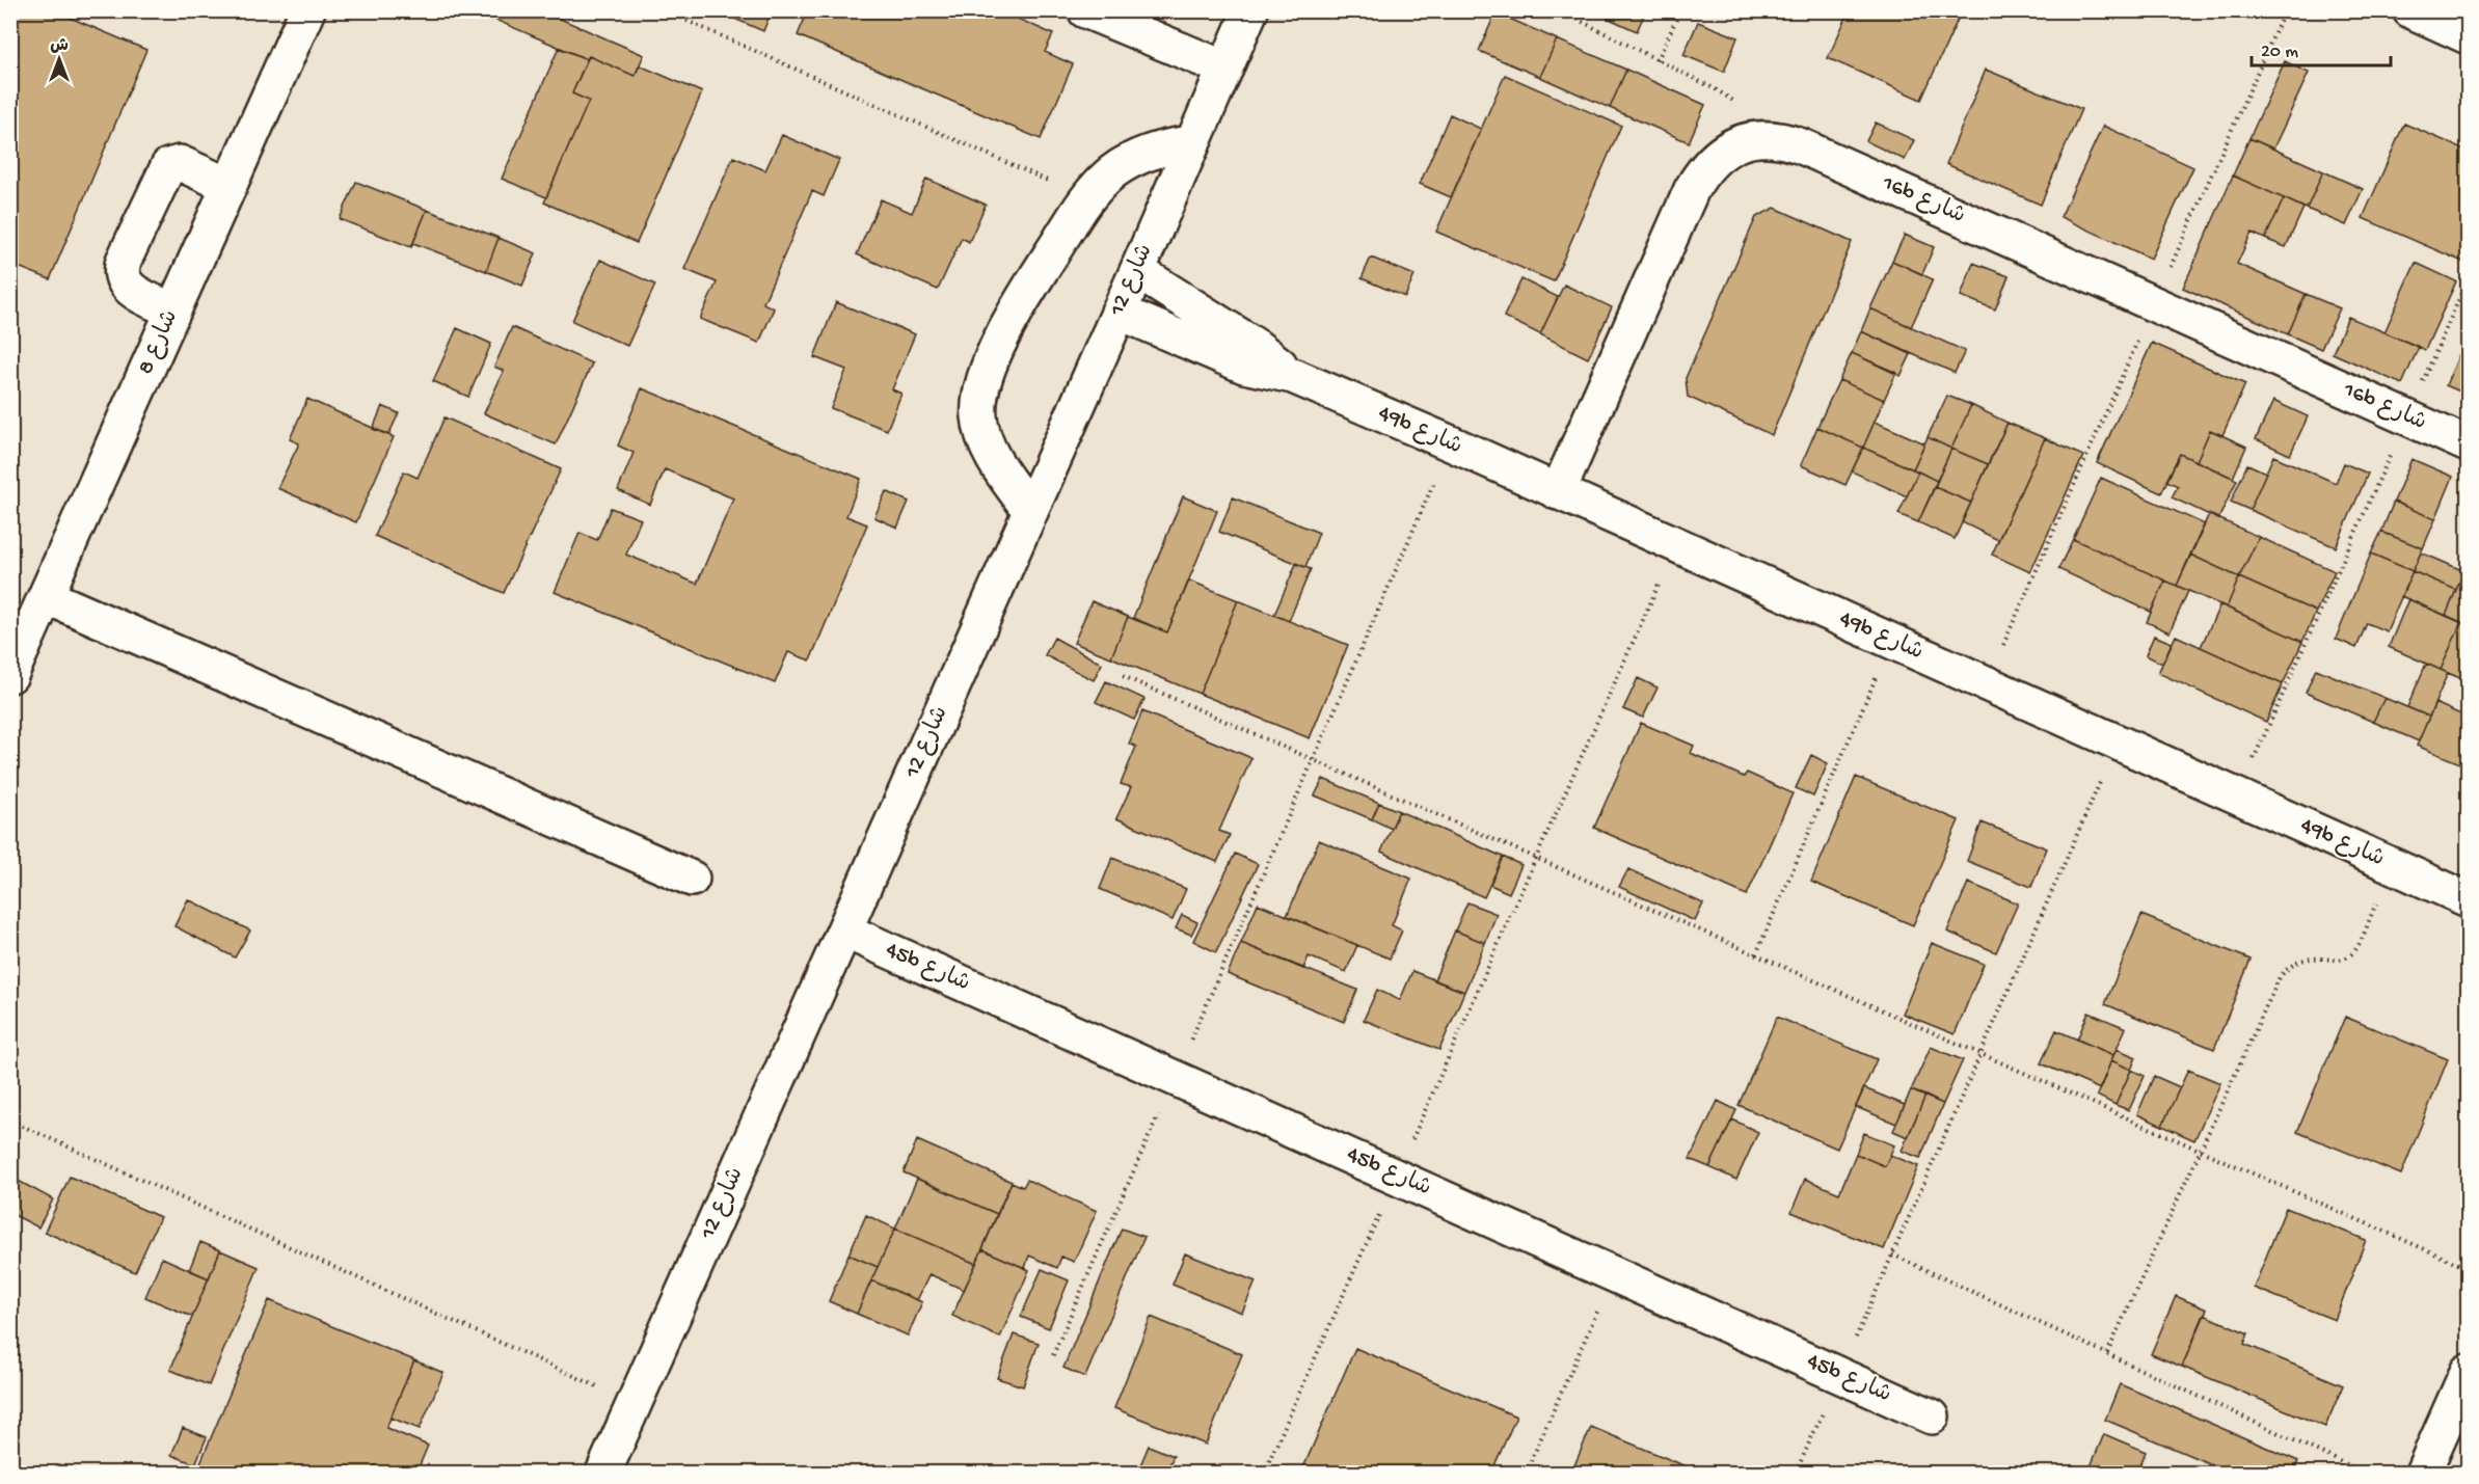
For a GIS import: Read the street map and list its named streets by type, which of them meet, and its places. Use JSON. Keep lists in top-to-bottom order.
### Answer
{
  "streets": {
    "street": [
      "16b شارع",
      "شارع 12",
      "شارع 8",
      "49b شارع",
      "45b شارع"
    ]
  },
  "crossings": [
    ["16b شارع", "49b شارع"],
    ["شارع 12", "49b شارع"],
    ["شارع 12", "45b شارع"]
  ],
  "scale_bar": "20 m",
  "north": "top"
}
